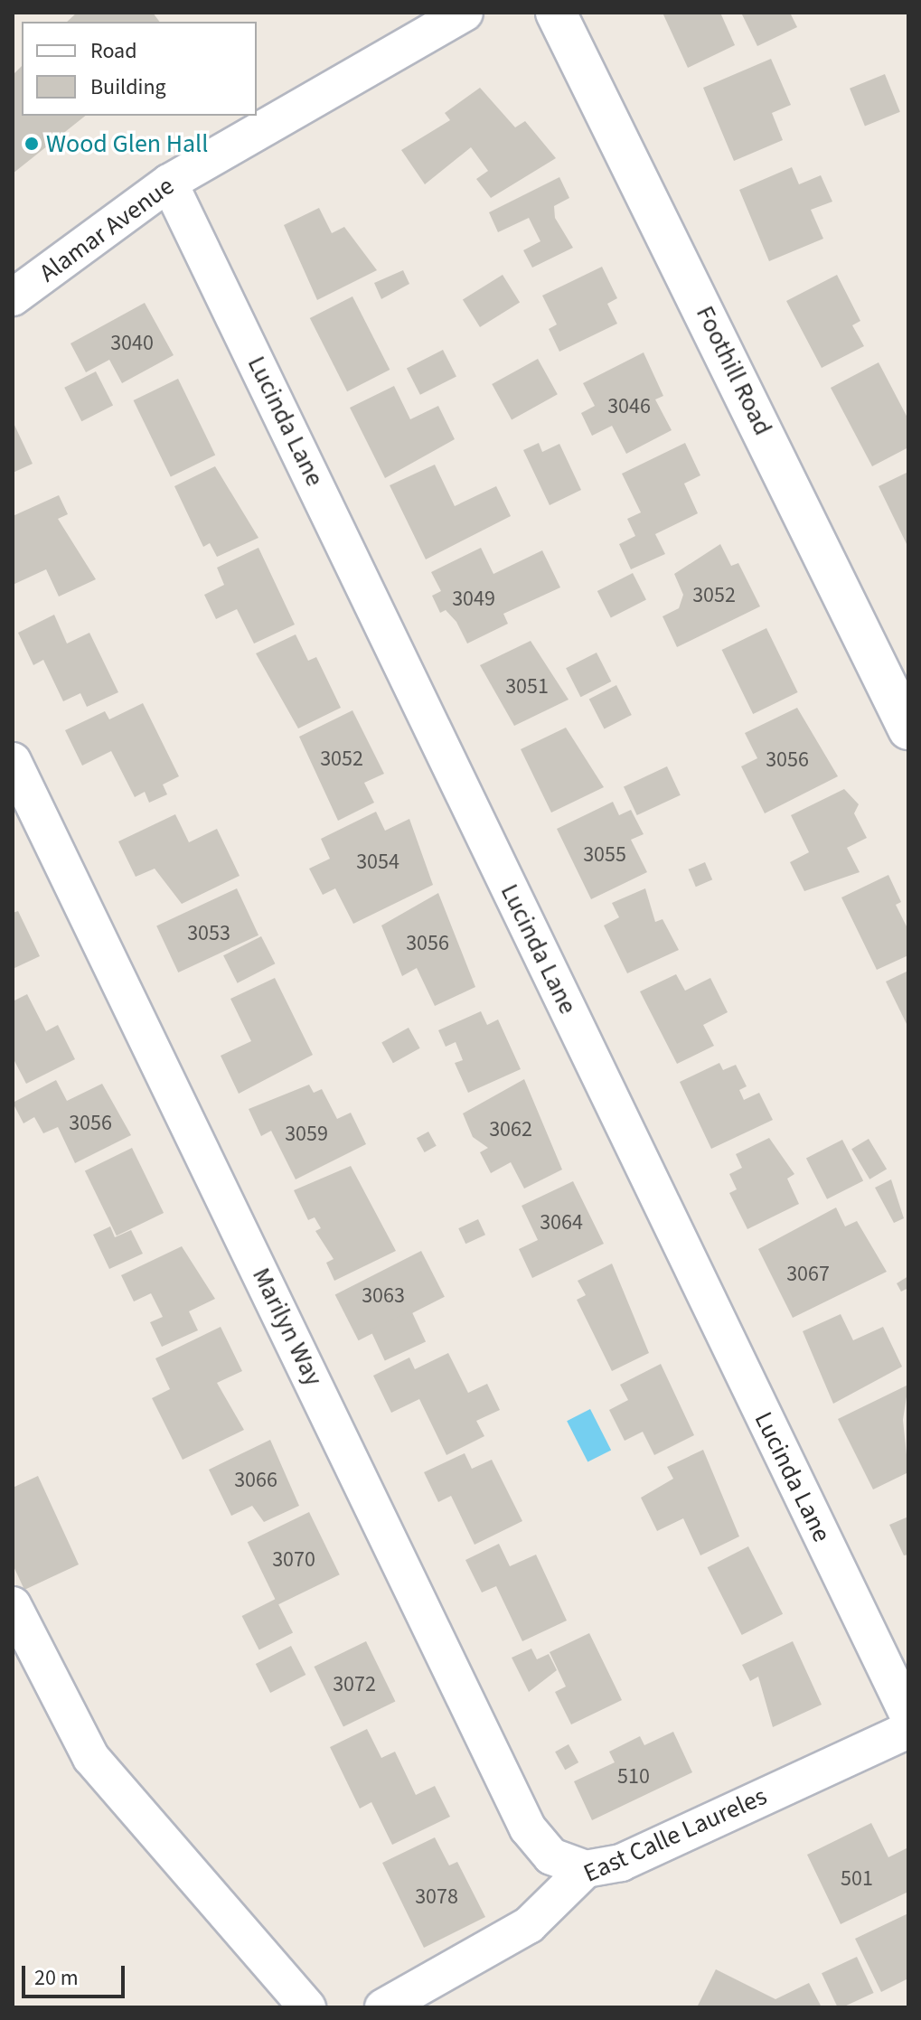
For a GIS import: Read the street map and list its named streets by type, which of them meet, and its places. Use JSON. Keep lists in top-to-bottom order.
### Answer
{
  "streets": {
    "main road": ["Foothill Road"],
    "street": [
      "Alamar Avenue",
      "Lucinda Lane",
      "Marilyn Way",
      "East Calle Laureles"
    ]
  },
  "crossings": [
    ["Alamar Avenue", "Lucinda Lane"],
    ["Marilyn Way", "East Calle Laureles"]
  ],
  "places": ["Wood Glen Hall"],
  "house_numbers": [
    "3040",
    "3046",
    "3052",
    "3049",
    "3051",
    "3052",
    "3056",
    "3055",
    "3054",
    "3053",
    "3056",
    "3056",
    "3062",
    "3059",
    "3064",
    "3067",
    "3063",
    "3066",
    "3070",
    "3072",
    "510",
    "501",
    "3078"
  ],
  "legend": ["Road", "Building"],
  "scale_bar": "20 m"
}
